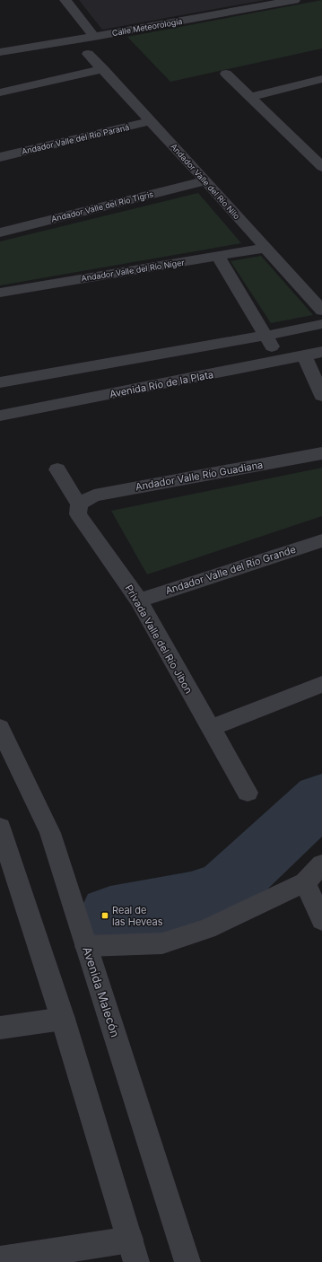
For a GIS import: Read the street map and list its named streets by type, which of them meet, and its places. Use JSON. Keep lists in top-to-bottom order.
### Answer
{
  "streets": {
    "street": [
      "Calle Meteorología",
      "Andador Valle del Río Paraná",
      "Andador Valle del Río Nilo",
      "Andador Valle del Río Tigris",
      "Andador Valle del Río Níger",
      "Avenida Río de la Plata",
      "Andador Valle Río Guadiana",
      "Andador Valle del Río Grande",
      "Privada Valle del Río Jibon",
      "Avenida Malecón"
    ]
  },
  "crossings": [
    ["Andador Valle del Río Paraná", "Andador Valle del Río Nilo"],
    ["Andador Valle del Río Nilo", "Andador Valle del Río Tigris"],
    ["Andador Valle del Río Nilo", "Andador Valle del Río Níger"],
    ["Andador Valle Río Guadiana", "Privada Valle del Río Jibon"],
    ["Andador Valle del Río Grande", "Privada Valle del Río Jibon"]
  ],
  "places": {
    "transit": ["Real de las Heveas"]
  }
}
